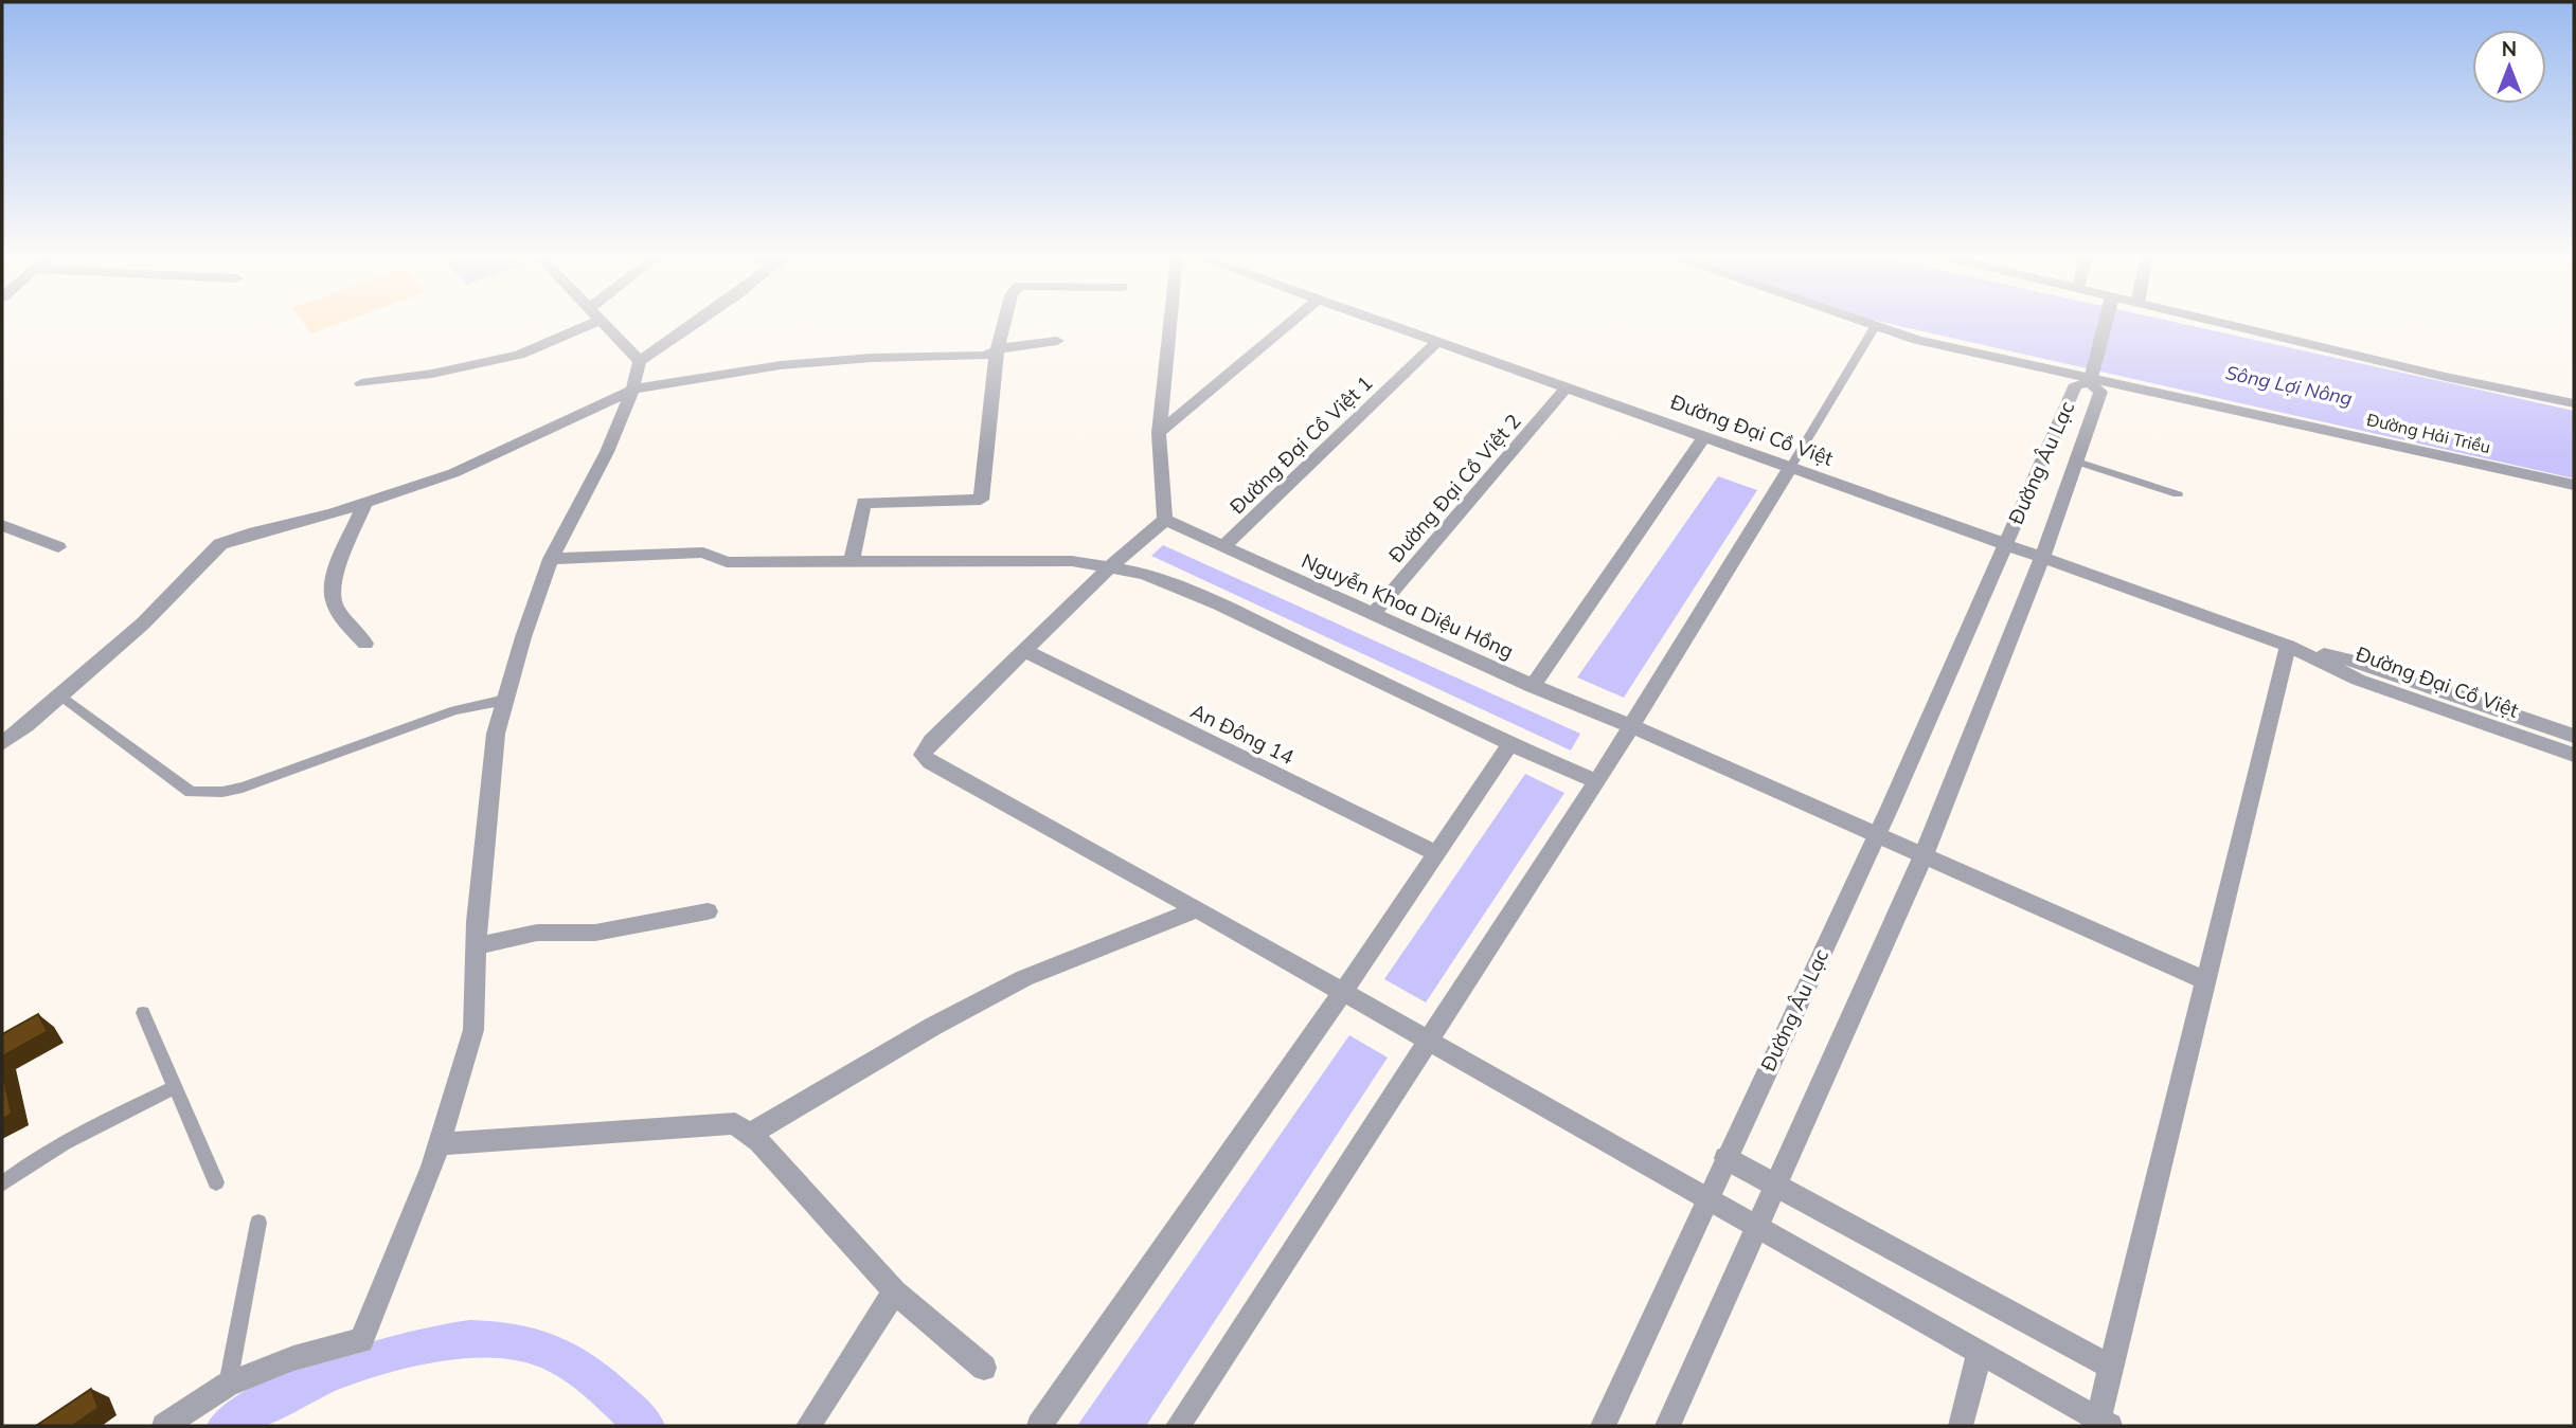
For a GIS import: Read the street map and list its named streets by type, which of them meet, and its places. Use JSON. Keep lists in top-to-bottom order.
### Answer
{
  "streets": {
    "street": [
      "Đường Đại Cồ Việt",
      "Đường Hải Triều",
      "Đường Đại Cồ Việt 1",
      "Đường Âu Lạc",
      "Đường Đại Cồ Việt 2",
      "Nguyễn Khoa Diệu Hồng",
      "An Đông 14"
    ]
  },
  "crossings": [
    ["Đường Đại Cồ Việt", "Đường Đại Cồ Việt 1"],
    ["Đường Đại Cồ Việt", "Đường Âu Lạc"],
    ["Đường Đại Cồ Việt", "Đường Đại Cồ Việt 2"],
    ["Đường Hải Triều", "Đường Âu Lạc"],
    ["Đường Đại Cồ Việt 1", "Nguyễn Khoa Diệu Hồng"],
    ["Đường Âu Lạc", "Nguyễn Khoa Diệu Hồng"],
    ["Đường Đại Cồ Việt 2", "Nguyễn Khoa Diệu Hồng"]
  ],
  "water": ["Sông Lợi Nông"],
  "north": "top"
}
